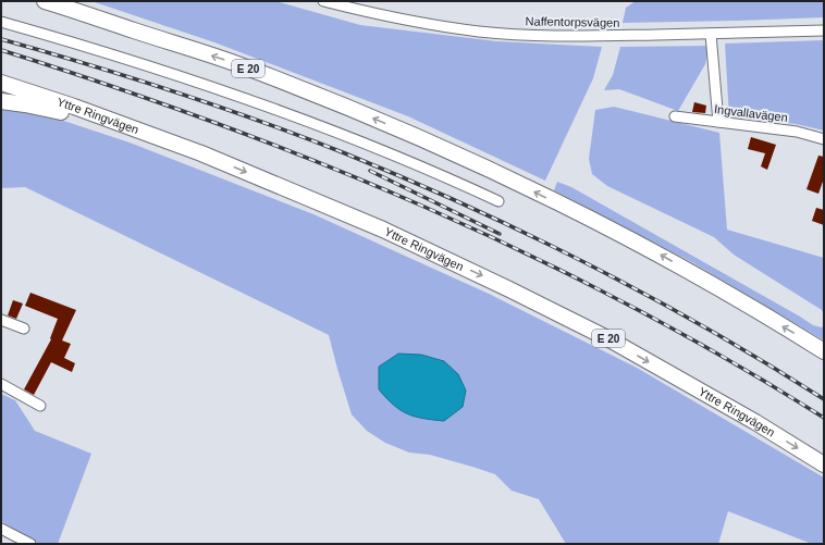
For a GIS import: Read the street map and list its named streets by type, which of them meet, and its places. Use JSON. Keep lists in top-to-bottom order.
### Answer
{
  "streets": {
    "highway": ["E 20", "Yttre Ringvägen"],
    "street": ["Naffentorpsvägen", "Ingvallavägen"]
  }
}
